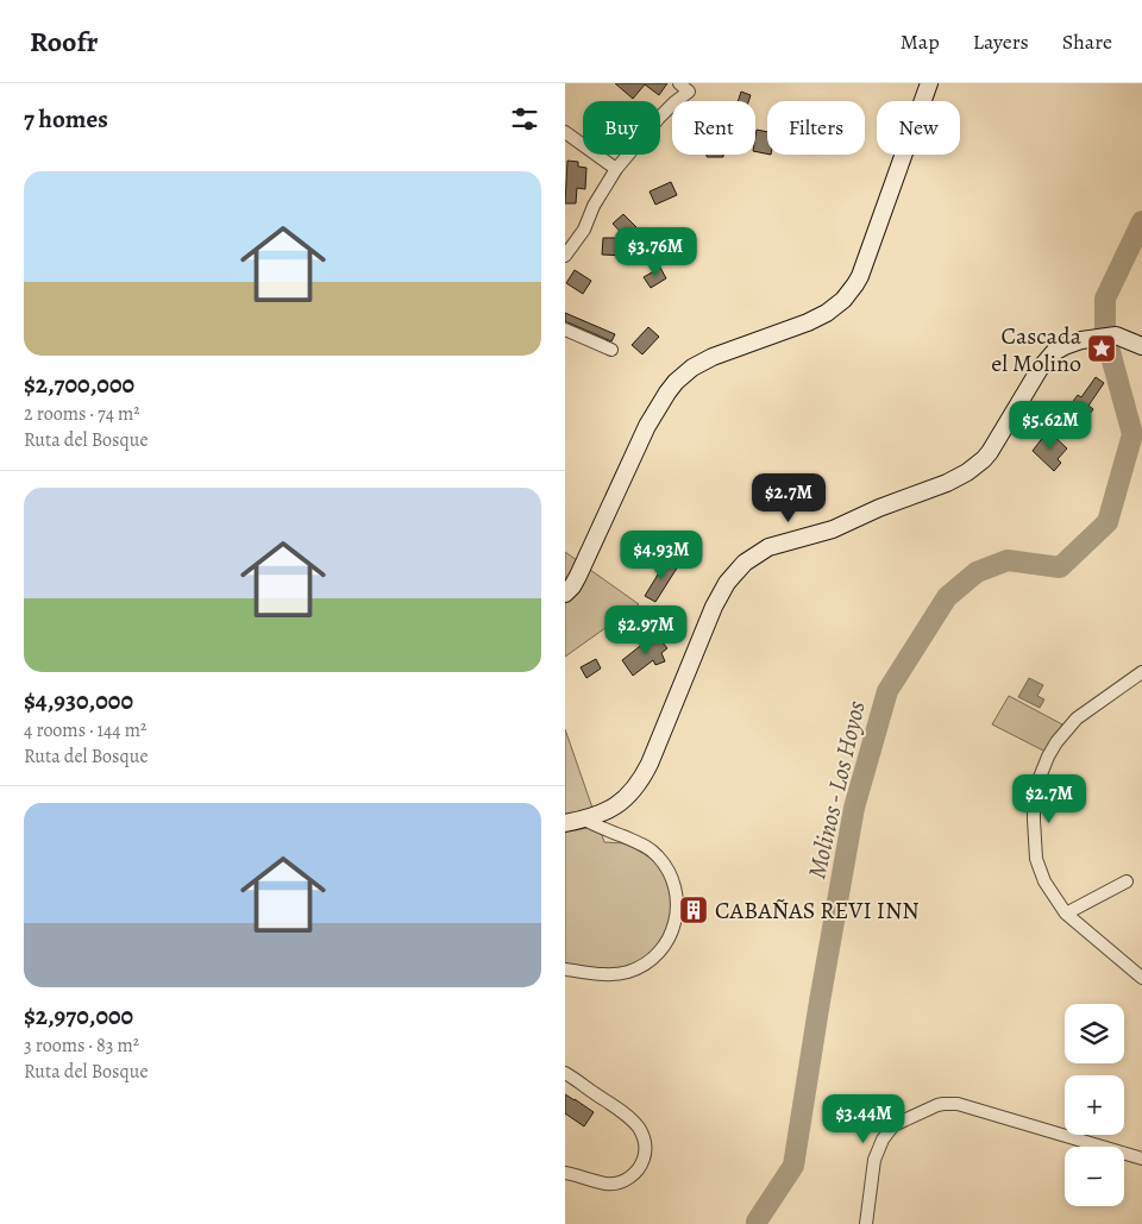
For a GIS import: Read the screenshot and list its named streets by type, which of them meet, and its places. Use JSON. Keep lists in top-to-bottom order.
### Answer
{
  "water": ["Molinos - Los Hoyos"],
  "places": {
    "place": ["Cascada el Molino"],
    "building": ["CABAÑAS REVI INN"]
  },
  "page": {
    "header": "Roofr",
    "nav": ["Map", "Layers", "Share"],
    "heading": "7 homes",
    "chip": [
      "Buy",
      "Rent",
      "Filters",
      "New"
    ],
    "list": [
      {
        "name": "$2,700,000",
        "note": "2 rooms · 74 m² · Ruta del Bosque"
      },
      {
        "name": "$4,930,000",
        "note": "4 rooms · 144 m² · Ruta del Bosque"
      },
      {
        "name": "$2,970,000",
        "note": "3 rooms · 83 m² · Ruta del Bosque"
      }
    ],
    "price": [
      "$3.76M",
      "$5.62M",
      "$2.7M",
      "$4.93M",
      "$2.97M",
      "$2.7M",
      "$3.44M"
    ],
    "map_buttons": ["+", "−"]
  }
}
